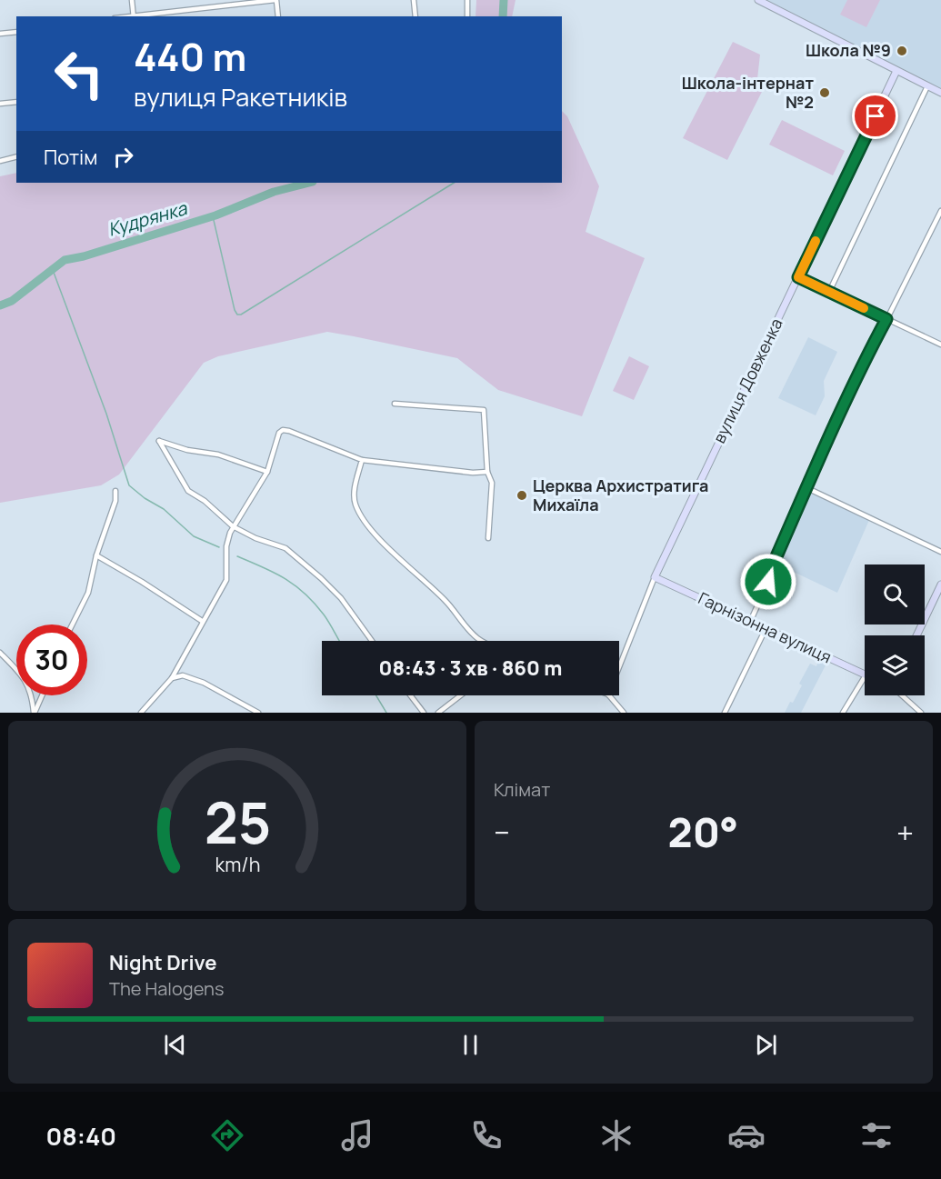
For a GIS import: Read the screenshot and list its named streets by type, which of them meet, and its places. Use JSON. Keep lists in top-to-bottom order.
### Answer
{
  "streets": {
    "street": ["вулиця Довженка", "Гарнізонна вулиця"]
  },
  "crossings": [
    ["вулиця Довженка", "Гарнізонна вулиця"]
  ],
  "water": ["Кудрянка"],
  "places": ["Школа №9", "Школа-інтернат №2", "Церква Архистратига Михаїла"],
  "page": {
    "turn": ["440 m", "вулиця Ракетників"],
    "then": "Потім",
    "limit": "30",
    "trip": "08:43 · 3 хв · 860 m",
    "tile": "Клімат",
    "heat": ["−", "20°", "+"],
    "song": ["Night Drive", "The Halogens"],
    "tabs": "08:40",
    "gauge": ["25", "km/h"]
  }
}
